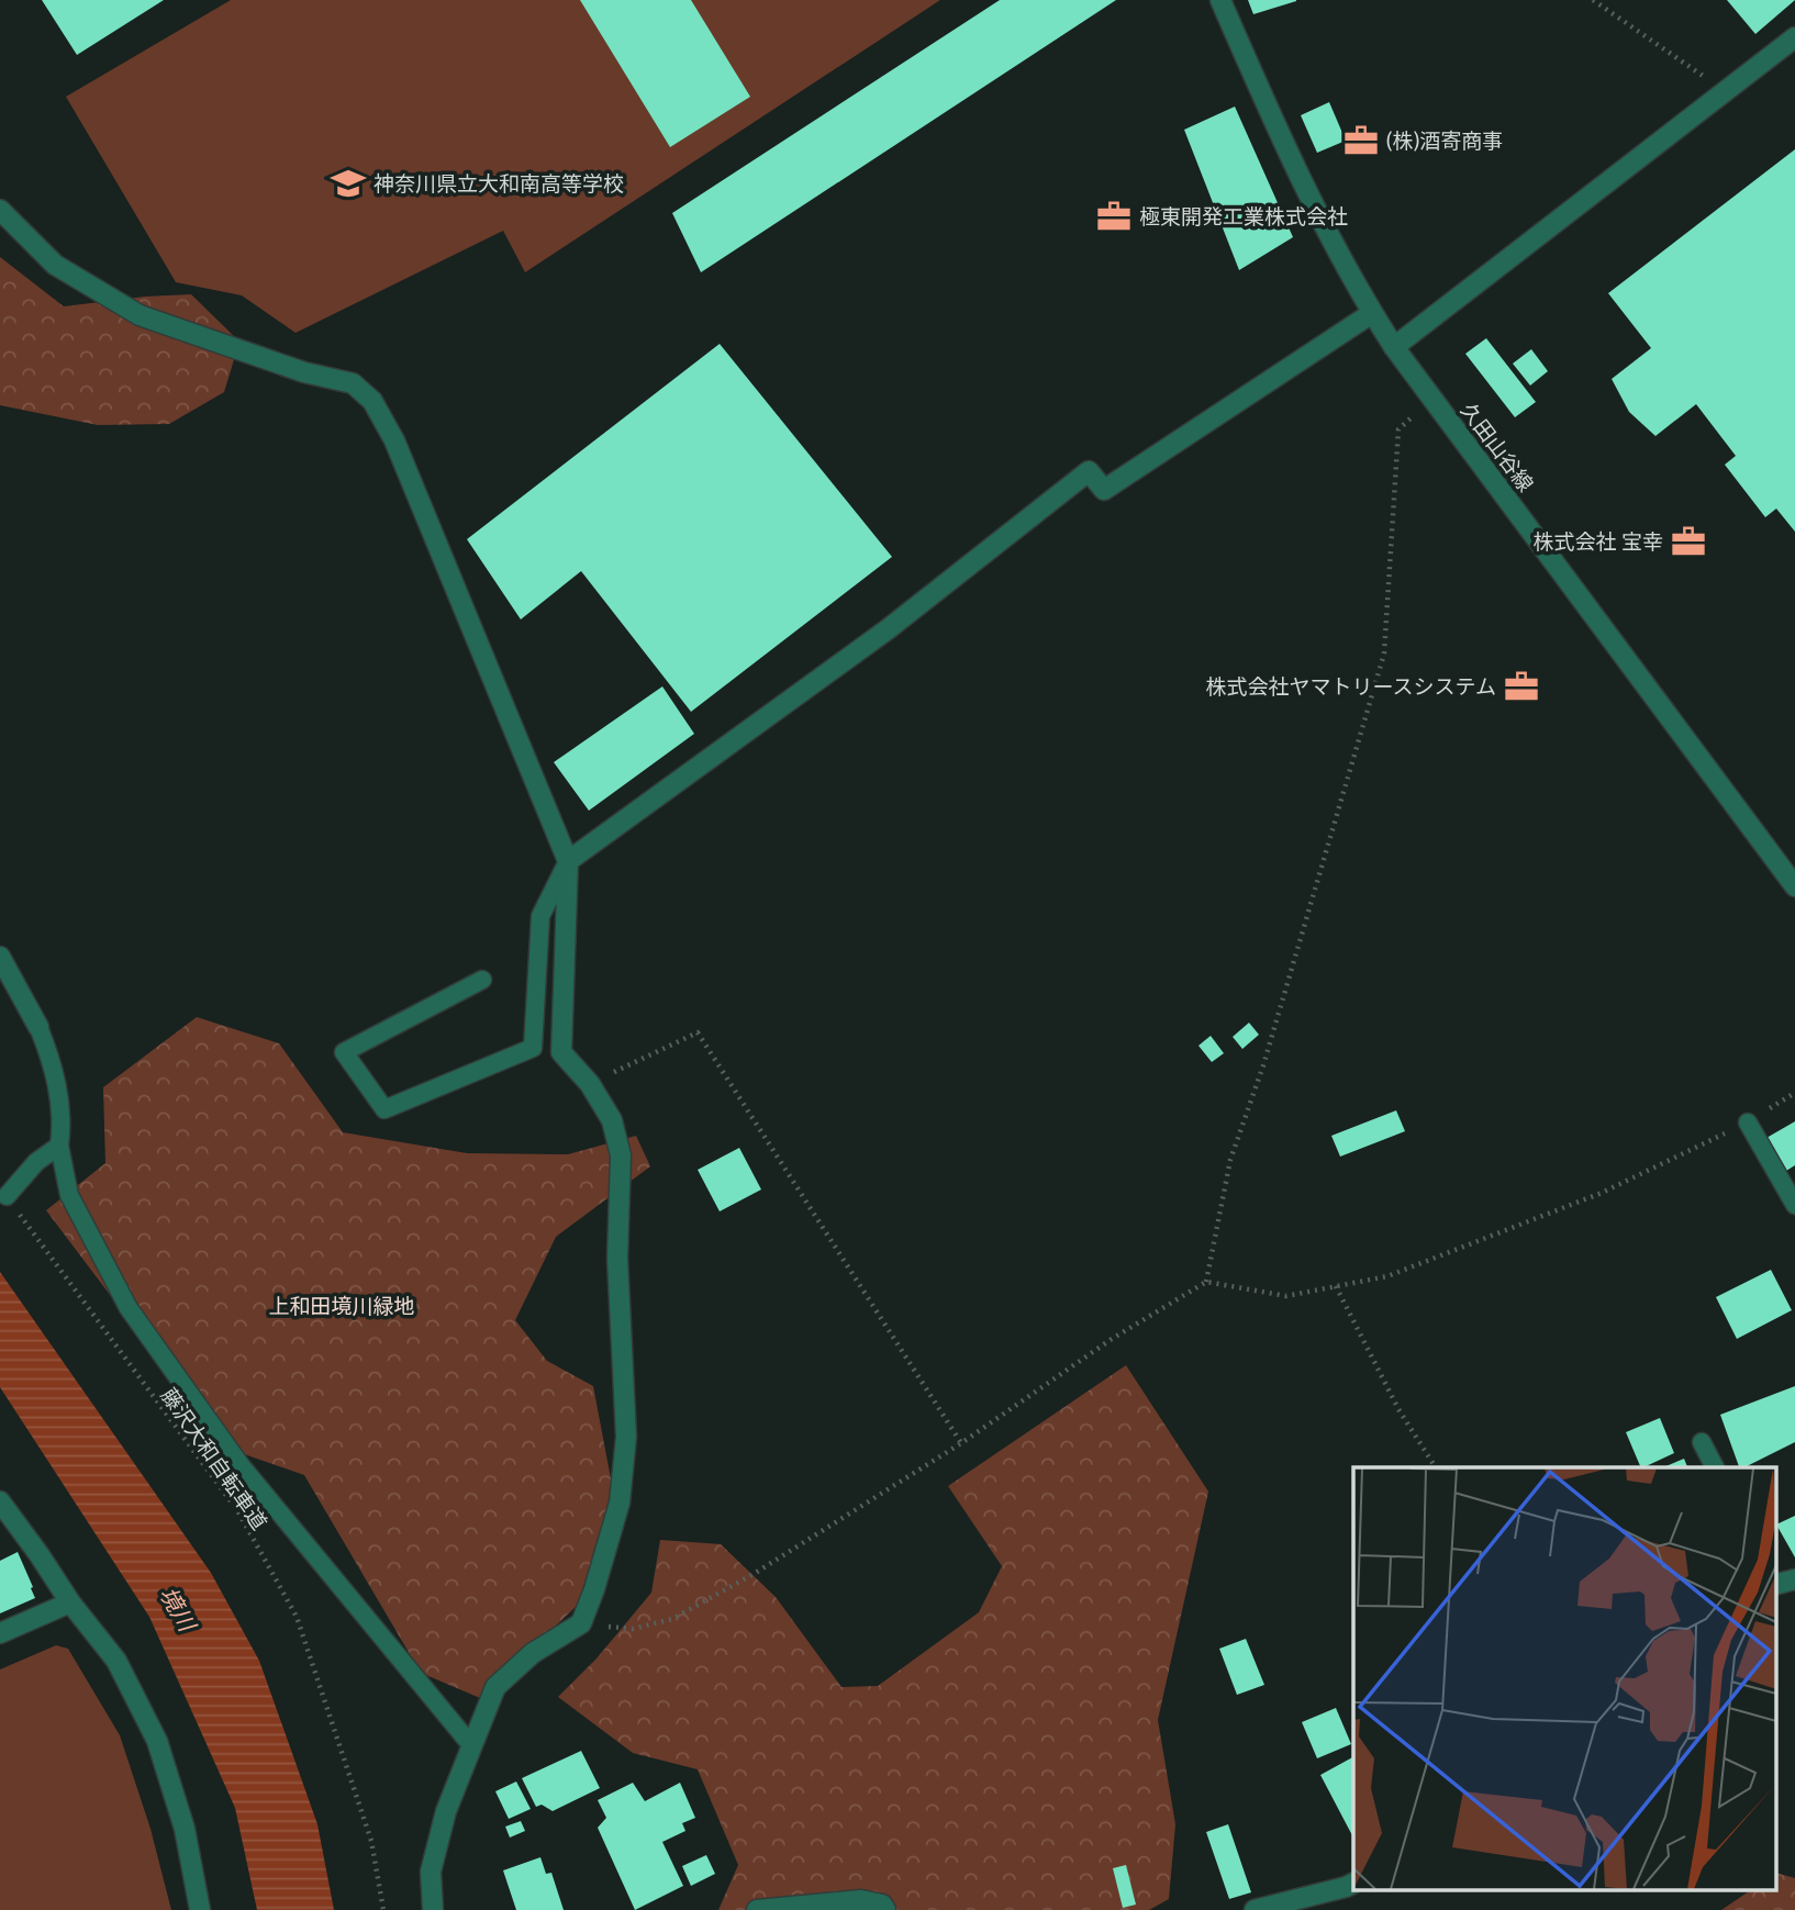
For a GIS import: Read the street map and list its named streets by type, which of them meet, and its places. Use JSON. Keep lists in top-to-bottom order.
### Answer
{
  "streets": {
    "street": ["久田山谷線"],
    "path": ["藤沢大和自転車道"]
  },
  "water": ["境川"],
  "parks": ["上和田境川緑地"],
  "places": {
    "office": [
      "(株)酒寄商事",
      "極東開発工業株式会社",
      "株式会社 宝幸",
      "株式会社ヤマトリースシステム"
    ],
    "school or university": ["神奈川県立大和南高等学校"]
  }
}
